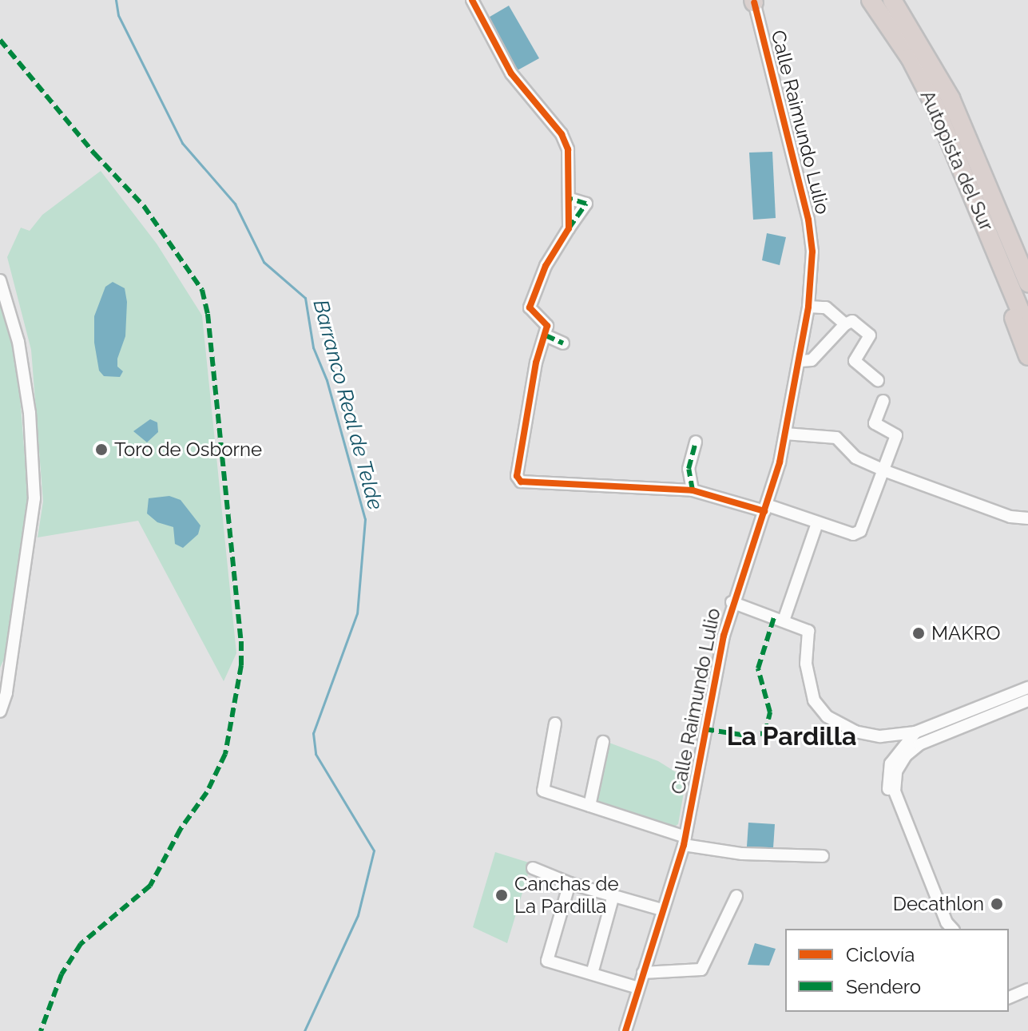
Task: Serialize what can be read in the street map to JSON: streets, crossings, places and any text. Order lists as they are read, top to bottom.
{
  "streets": {
    "highway": ["Autopista del Sur"],
    "street": ["Calle Raimundo Lulio"]
  },
  "districts": ["La Pardilla"],
  "water": ["Barranco Real de Telde"],
  "places": [
    "Toro de Osborne",
    "MAKRO",
    "Canchas de La Pardilla",
    "Decathlon"
  ],
  "legend": ["Ciclovía", "Sendero"]
}
